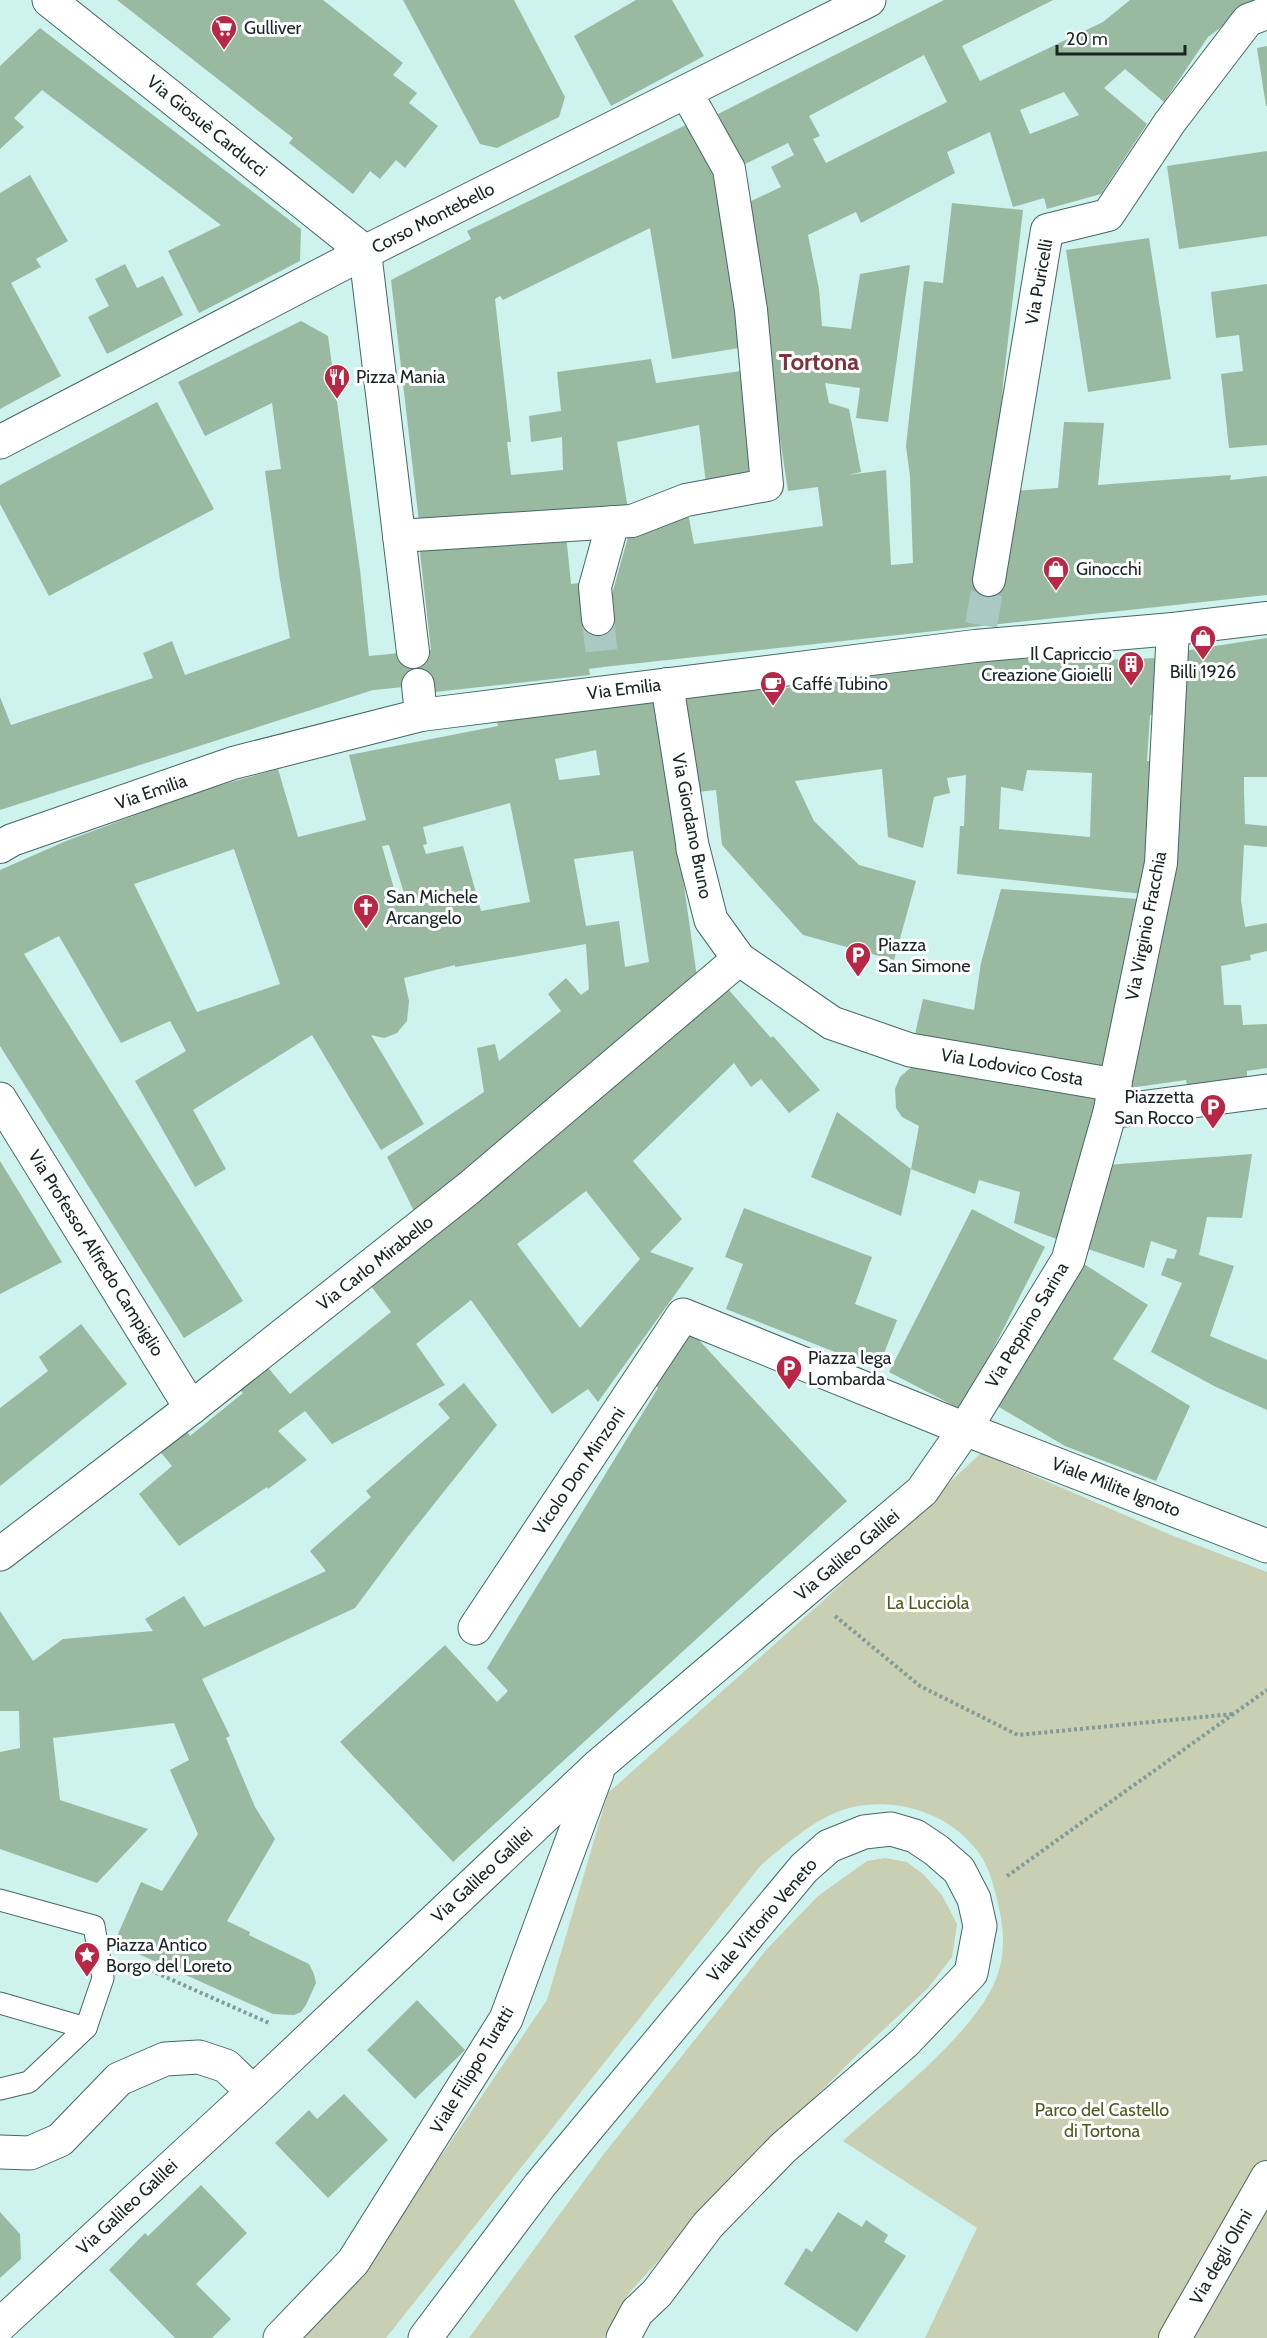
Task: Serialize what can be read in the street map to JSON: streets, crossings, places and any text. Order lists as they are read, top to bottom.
{
  "streets": {
    "street": [
      "Via Giosuè Carducci",
      "Corso Montebello",
      "Via Puricelli",
      "Via Emilia",
      "Via Giordano Bruno",
      "Via Virginio Fracchia",
      "Via Lodovico Costa",
      "Via Professor Alfredo Campiglio",
      "Via Carlo Mirabello",
      "Via Peppino Sarina",
      "Vicolo Don Minzoni",
      "Viale Milite Ignoto",
      "Via Galileo Galilei",
      "Viale Vittorio Veneto",
      "Viale Filippo Turatti",
      "Via degli Olmi"
    ]
  },
  "crossings": [
    ["Via Giosuè Carducci", "Corso Montebello"],
    ["Via Emilia", "Via Giordano Bruno"],
    ["Via Emilia", "Via Virginio Fracchia"],
    ["Via Giordano Bruno", "Via Lodovico Costa"],
    ["Via Giordano Bruno", "Via Carlo Mirabello"],
    ["Via Virginio Fracchia", "Via Lodovico Costa"],
    ["Via Virginio Fracchia", "Via Peppino Sarina"],
    ["Via Lodovico Costa", "Via Carlo Mirabello"],
    ["Via Lodovico Costa", "Via Peppino Sarina"],
    ["Via Professor Alfredo Campiglio", "Via Carlo Mirabello"],
    ["Via Peppino Sarina", "Vicolo Don Minzoni"],
    ["Via Peppino Sarina", "Viale Milite Ignoto"],
    ["Via Peppino Sarina", "Via Galileo Galilei"],
    ["Vicolo Don Minzoni", "Viale Milite Ignoto"],
    ["Vicolo Don Minzoni", "Via Galileo Galilei"],
    ["Viale Milite Ignoto", "Via Galileo Galilei"],
    ["Via Galileo Galilei", "Viale Filippo Turatti"]
  ],
  "districts": ["Tortona"],
  "parks": ["La Lucciola", "Parco del Castello di Tortona"],
  "places": {
    "supermarket": ["Gulliver"],
    "restaurant": ["Pizza Mania"],
    "shop": ["Ginocchi", "Billi 1926"],
    "building": ["Il Capriccio Creazione Gioielli"],
    "cafe": ["Caffé Tubino"],
    "church": ["San Michele Arcangelo"],
    "parking": ["Piazza San Simone", "Piazzetta San Rocco", "Piazza lega Lombarda"],
    "place": ["Piazza Antico Borgo del Loreto"]
  },
  "scale_bar": "20 m"
}
